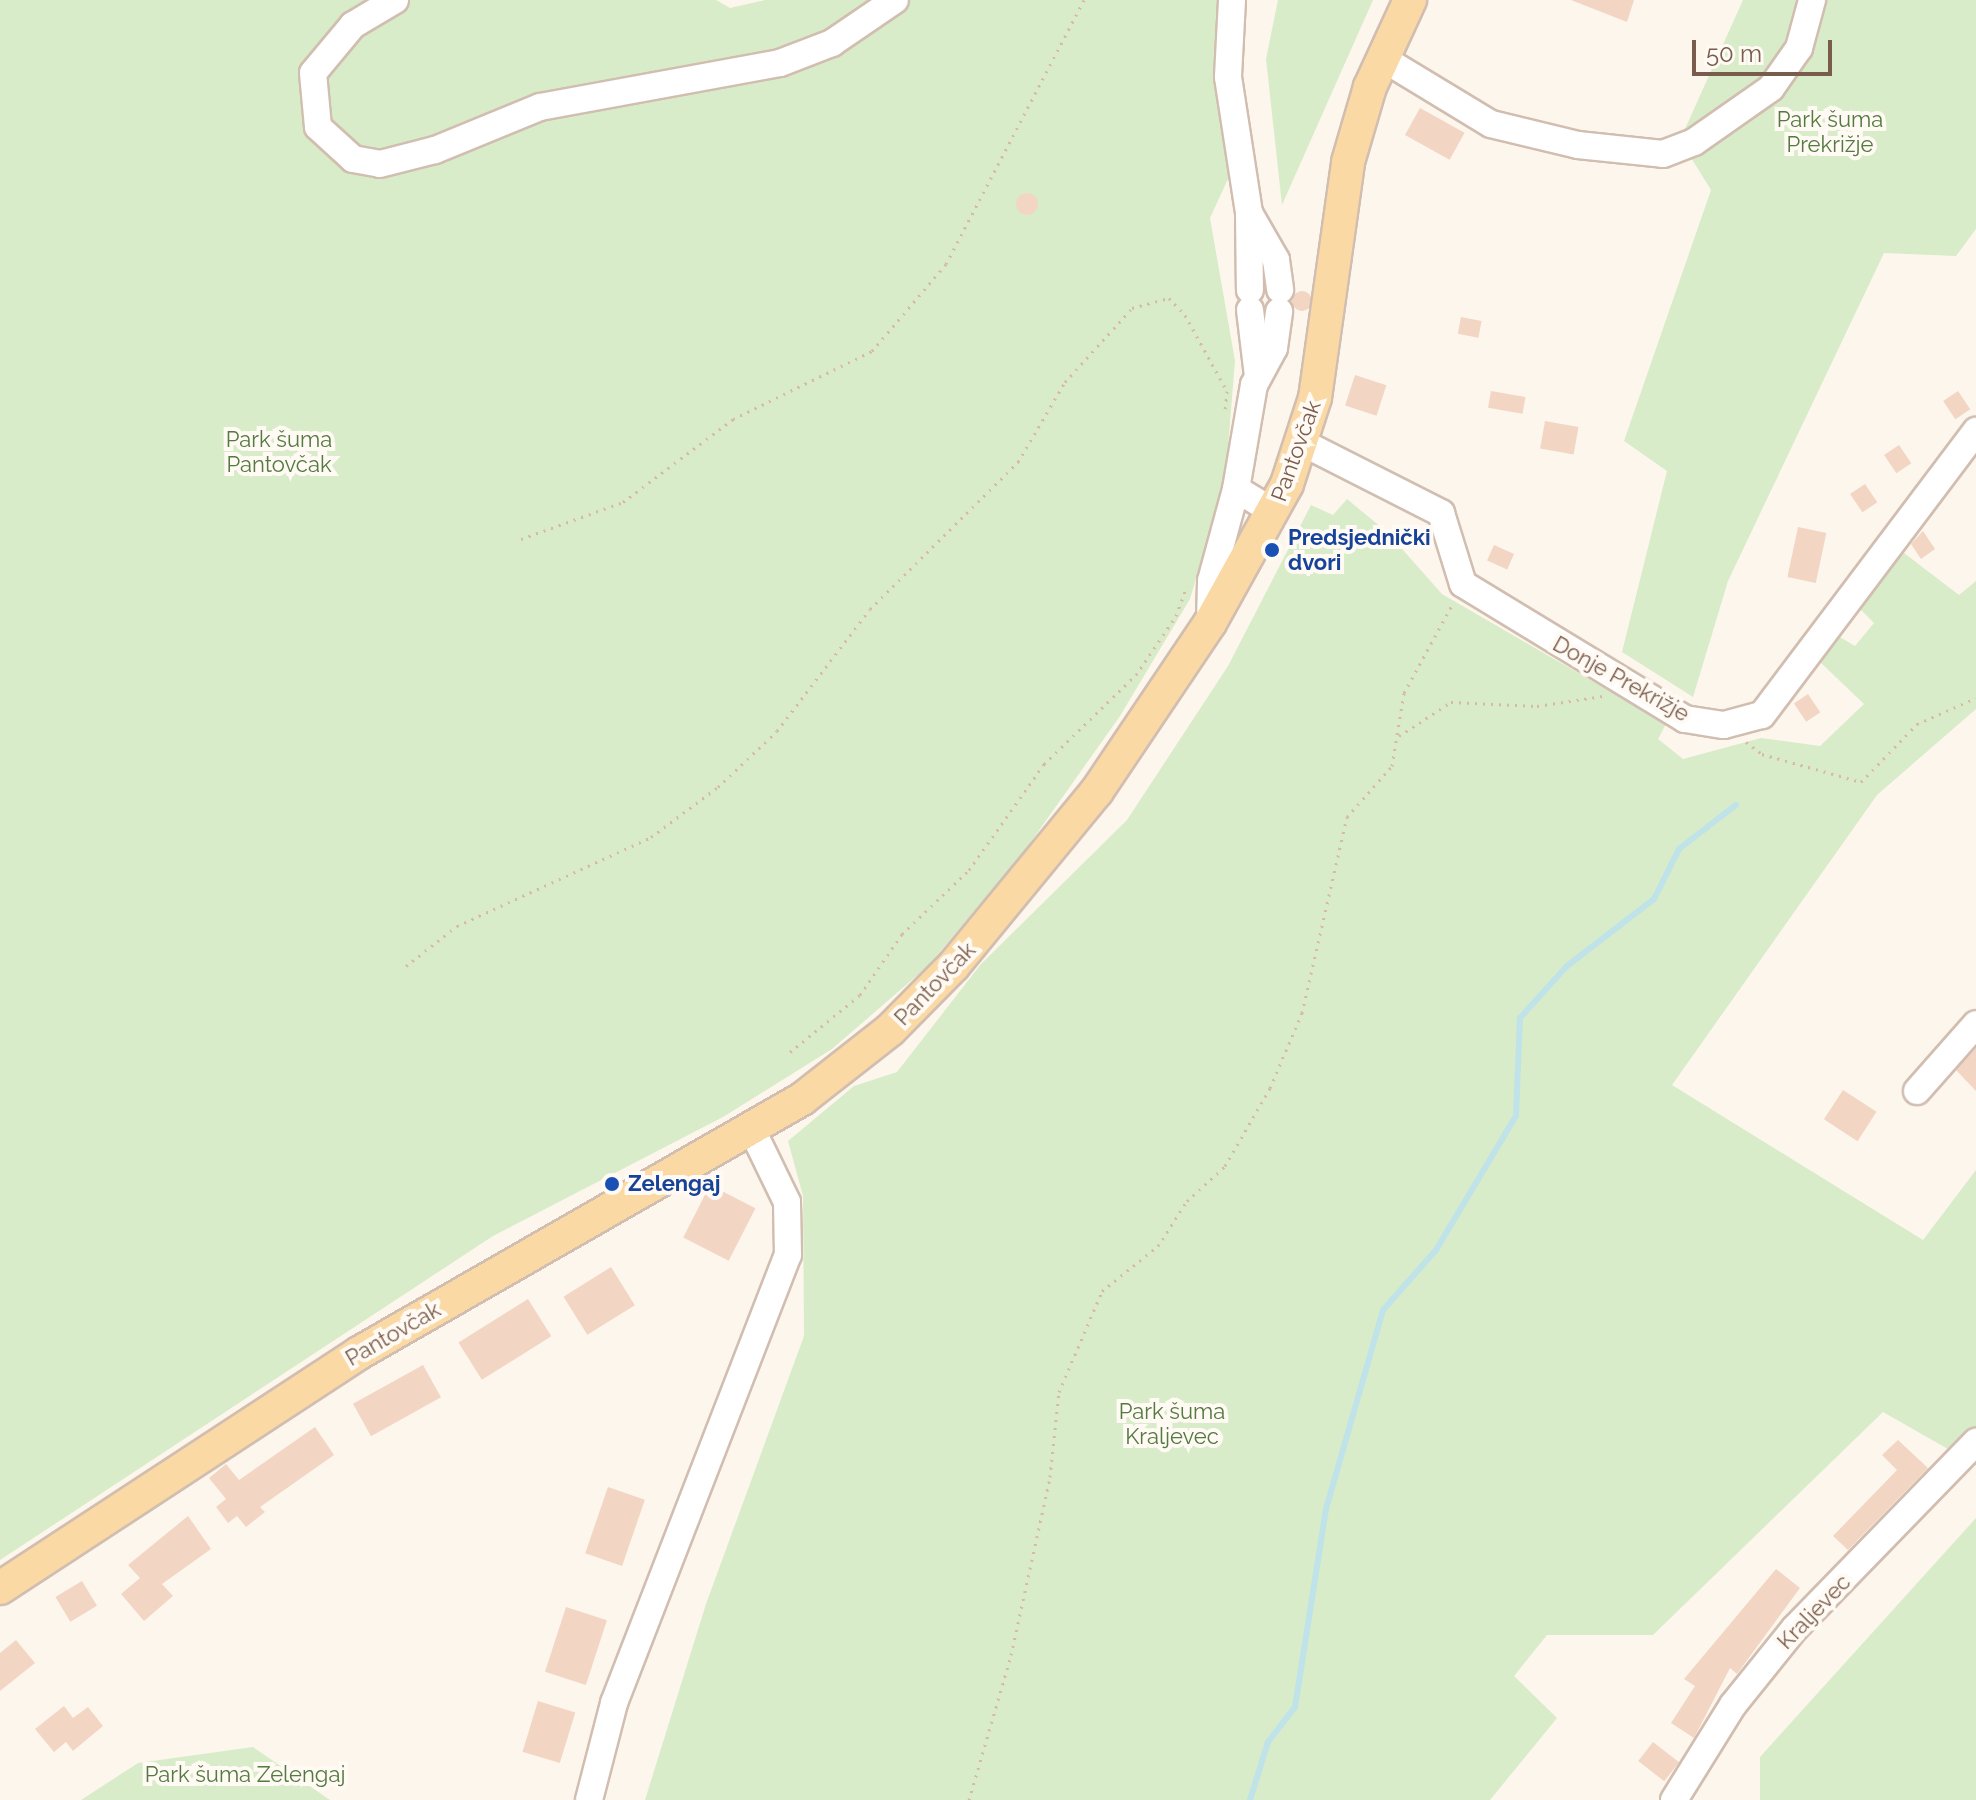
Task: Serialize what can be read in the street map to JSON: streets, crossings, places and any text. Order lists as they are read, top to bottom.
{
  "streets": {
    "main road": ["Pantovčak"],
    "street": ["Donje Prekrižje", "Kraljevec"]
  },
  "parks": [
    "Park šuma Prekrižje",
    "Park šuma Pantovčak",
    "Park šuma Kraljevec",
    "Park šuma Zelengaj"
  ],
  "places": ["Predsjednički dvori", "Zelengaj"],
  "scale_bar": "50 m"
}
